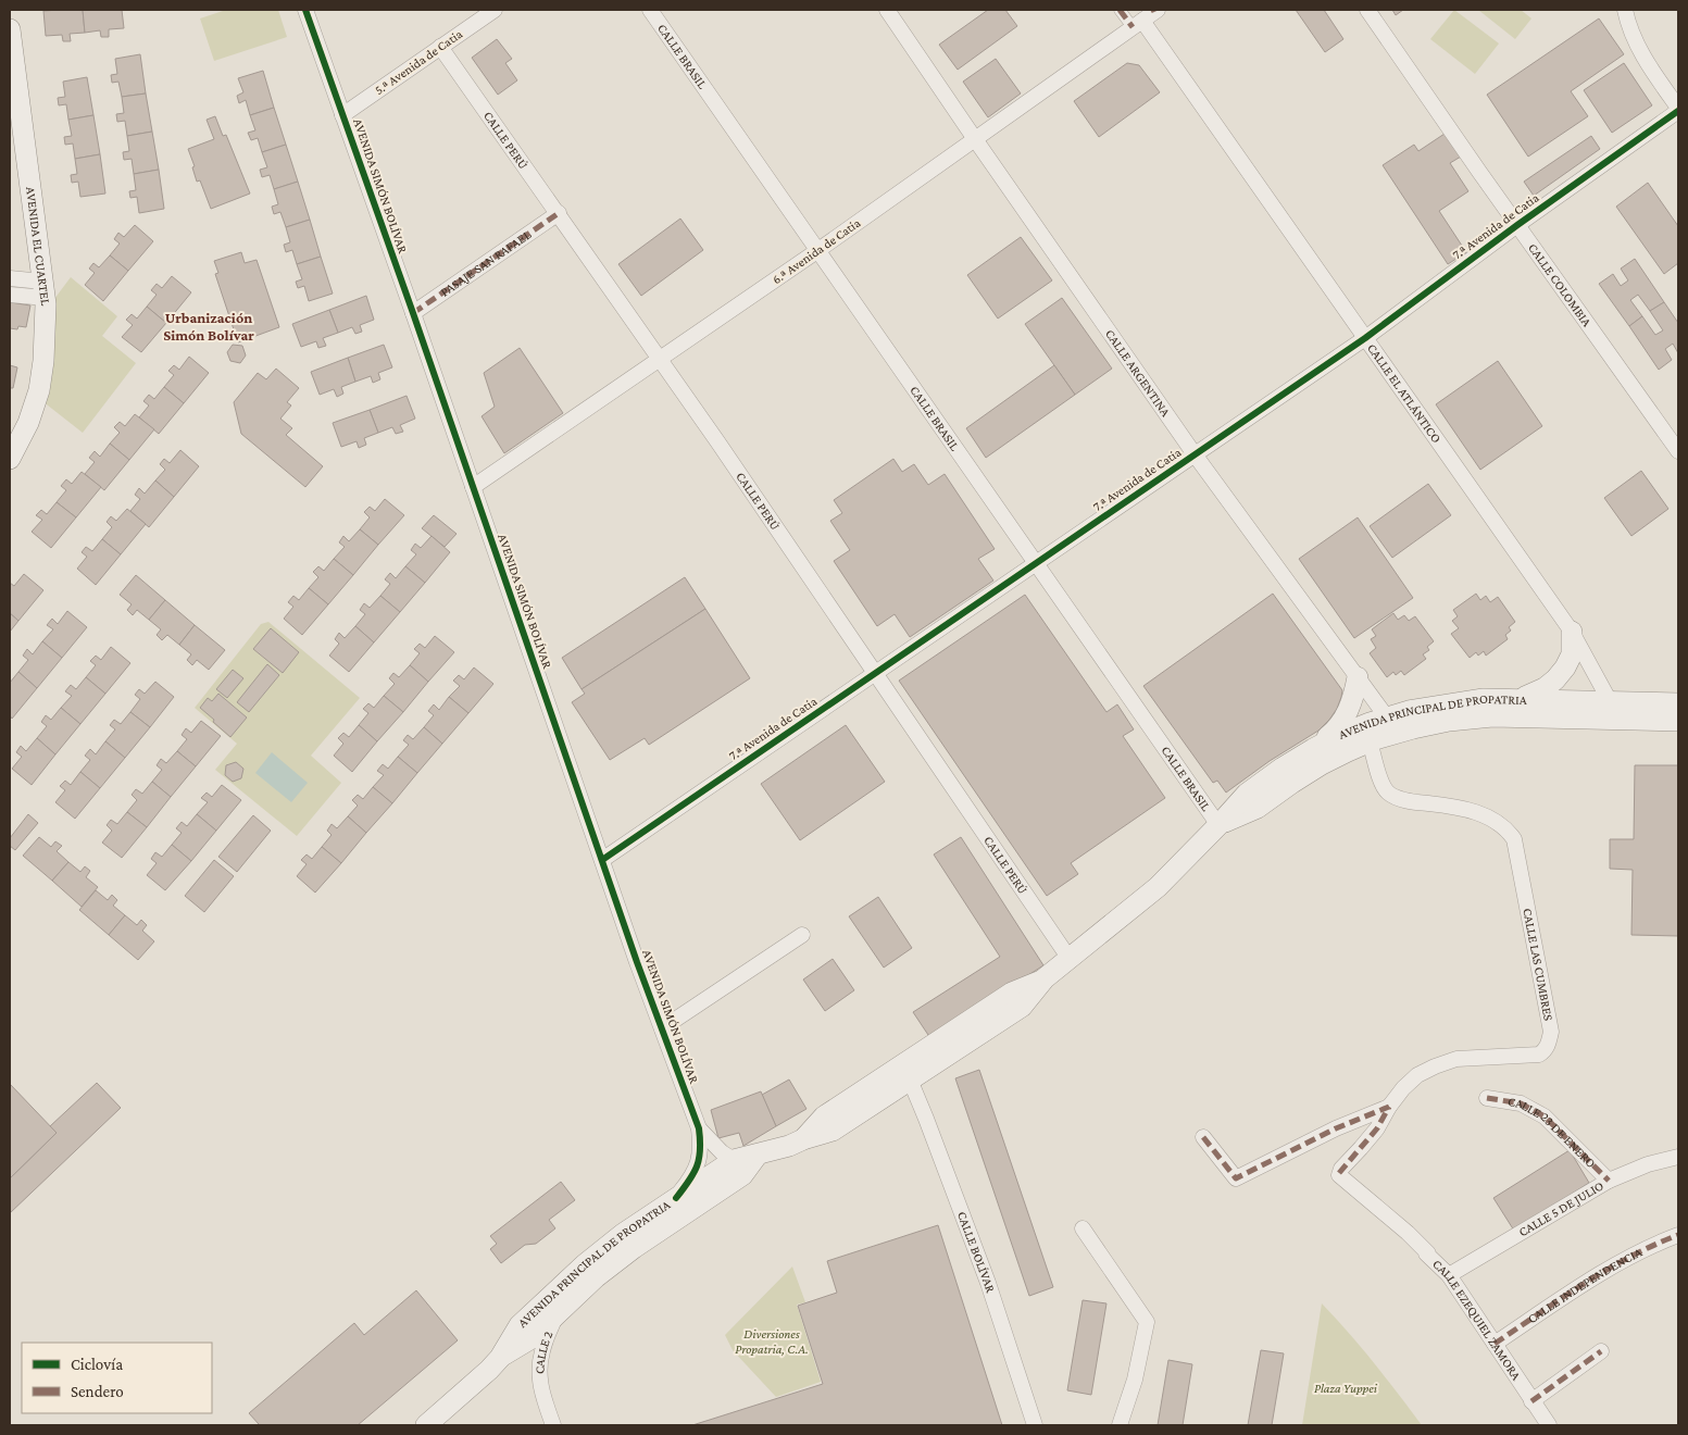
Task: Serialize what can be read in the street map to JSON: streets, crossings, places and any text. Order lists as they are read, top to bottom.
{
  "streets": {
    "main road": ["AVENIDA EL CUARTEL", "AVENIDA PRINCIPAL DE PROPATRIA"],
    "street": [
      "CALLE BRASIL",
      "5.ª Avenida de Catia",
      "CALLE PERÚ",
      "AVENIDA SIMÓN BOLÍVAR",
      "7.ª Avenida de Catia",
      "6.ª Avenida de Catia",
      "PASAJE SAN RAFAEL",
      "CALLE COLOMBIA",
      "CALLE ARGENTINA",
      "CALLE EL ATLÁNTICO",
      "CALLE LAS CUMBRES",
      "CALLE 23 DE ENERO",
      "CALLE 5 DE JULIO",
      "CALLE BOLÍVAR",
      "CALLE INDEPENDENCIA",
      "CALLE EZEQUIEL ZAMORA",
      "CALLE 2"
    ]
  },
  "crossings": [
    ["CALLE BRASIL", "7.ª Avenida de Catia"],
    ["CALLE BRASIL", "6.ª Avenida de Catia"],
    ["CALLE BRASIL", "AVENIDA PRINCIPAL DE PROPATRIA"],
    ["5.ª Avenida de Catia", "CALLE PERÚ"],
    ["5.ª Avenida de Catia", "AVENIDA SIMÓN BOLÍVAR"],
    ["CALLE PERÚ", "7.ª Avenida de Catia"],
    ["CALLE PERÚ", "6.ª Avenida de Catia"],
    ["CALLE PERÚ", "PASAJE SAN RAFAEL"],
    ["CALLE PERÚ", "AVENIDA PRINCIPAL DE PROPATRIA"],
    ["AVENIDA SIMÓN BOLÍVAR", "7.ª Avenida de Catia"],
    ["AVENIDA SIMÓN BOLÍVAR", "6.ª Avenida de Catia"],
    ["AVENIDA SIMÓN BOLÍVAR", "PASAJE SAN RAFAEL"],
    ["AVENIDA SIMÓN BOLÍVAR", "AVENIDA PRINCIPAL DE PROPATRIA"],
    ["7.ª Avenida de Catia", "CALLE COLOMBIA"],
    ["7.ª Avenida de Catia", "CALLE ARGENTINA"],
    ["7.ª Avenida de Catia", "CALLE EL ATLÁNTICO"],
    ["6.ª Avenida de Catia", "CALLE ARGENTINA"],
    ["6.ª Avenida de Catia", "CALLE EL ATLÁNTICO"],
    ["CALLE ARGENTINA", "AVENIDA PRINCIPAL DE PROPATRIA"],
    ["CALLE EL ATLÁNTICO", "AVENIDA PRINCIPAL DE PROPATRIA"],
    ["AVENIDA PRINCIPAL DE PROPATRIA", "CALLE LAS CUMBRES"],
    ["AVENIDA PRINCIPAL DE PROPATRIA", "CALLE BOLÍVAR"],
    ["AVENIDA PRINCIPAL DE PROPATRIA", "CALLE 2"],
    ["CALLE LAS CUMBRES", "CALLE EZEQUIEL ZAMORA"],
    ["CALLE 23 DE ENERO", "CALLE 5 DE JULIO"],
    ["CALLE 5 DE JULIO", "CALLE EZEQUIEL ZAMORA"],
    ["CALLE INDEPENDENCIA", "CALLE EZEQUIEL ZAMORA"]
  ],
  "districts": ["Urbanización Simón Bolívar"],
  "parks": ["Diversiones Propatria, C.A.", "Plaza Yuppei"],
  "legend": ["Ciclovía", "Sendero"]
}
